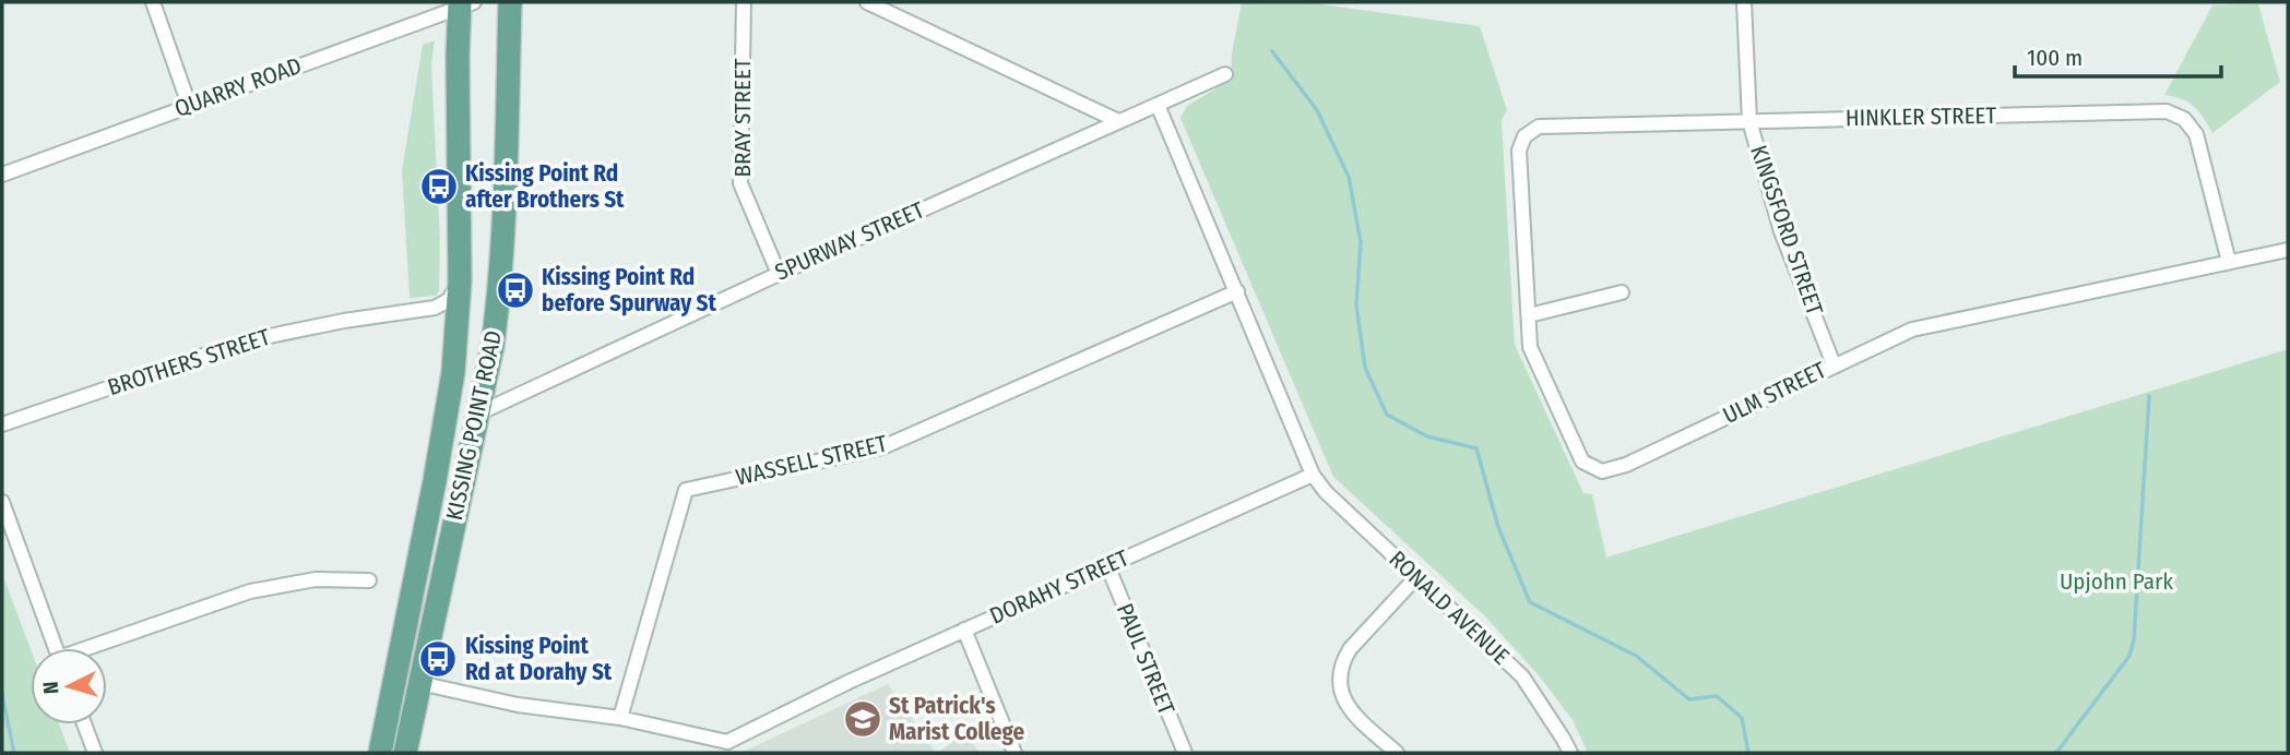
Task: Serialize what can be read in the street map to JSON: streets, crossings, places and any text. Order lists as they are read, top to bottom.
{
  "streets": {
    "main road": ["KISSING POINT ROAD"],
    "street": [
      "QUARRY ROAD",
      "HINKLER STREET",
      "BRAY STREET",
      "KINGSFORD STREET",
      "SPURWAY STREET",
      "BROTHERS STREET",
      "ULM STREET",
      "WASSELL STREET",
      "DORAHY STREET",
      "RONALD AVENUE",
      "PAUL STREET"
    ]
  },
  "crossings": [
    ["QUARRY ROAD", "KISSING POINT ROAD"],
    ["HINKLER STREET", "KINGSFORD STREET"],
    ["HINKLER STREET", "ULM STREET"],
    ["BRAY STREET", "SPURWAY STREET"],
    ["KINGSFORD STREET", "ULM STREET"],
    ["SPURWAY STREET", "KISSING POINT ROAD"],
    ["BROTHERS STREET", "KISSING POINT ROAD"],
    ["KISSING POINT ROAD", "DORAHY STREET"],
    ["WASSELL STREET", "DORAHY STREET"],
    ["DORAHY STREET", "RONALD AVENUE"],
    ["DORAHY STREET", "PAUL STREET"]
  ],
  "parks": ["Upjohn Park"],
  "places": {
    "bus stop": ["Kissing Point Rd after Brothers St", "Kissing Point Rd before Spurway St", "Kissing Point Rd at Dorahy St"],
    "school or university": ["St Patrick's Marist College"]
  },
  "scale_bar": "100 m",
  "north": "left"
}
